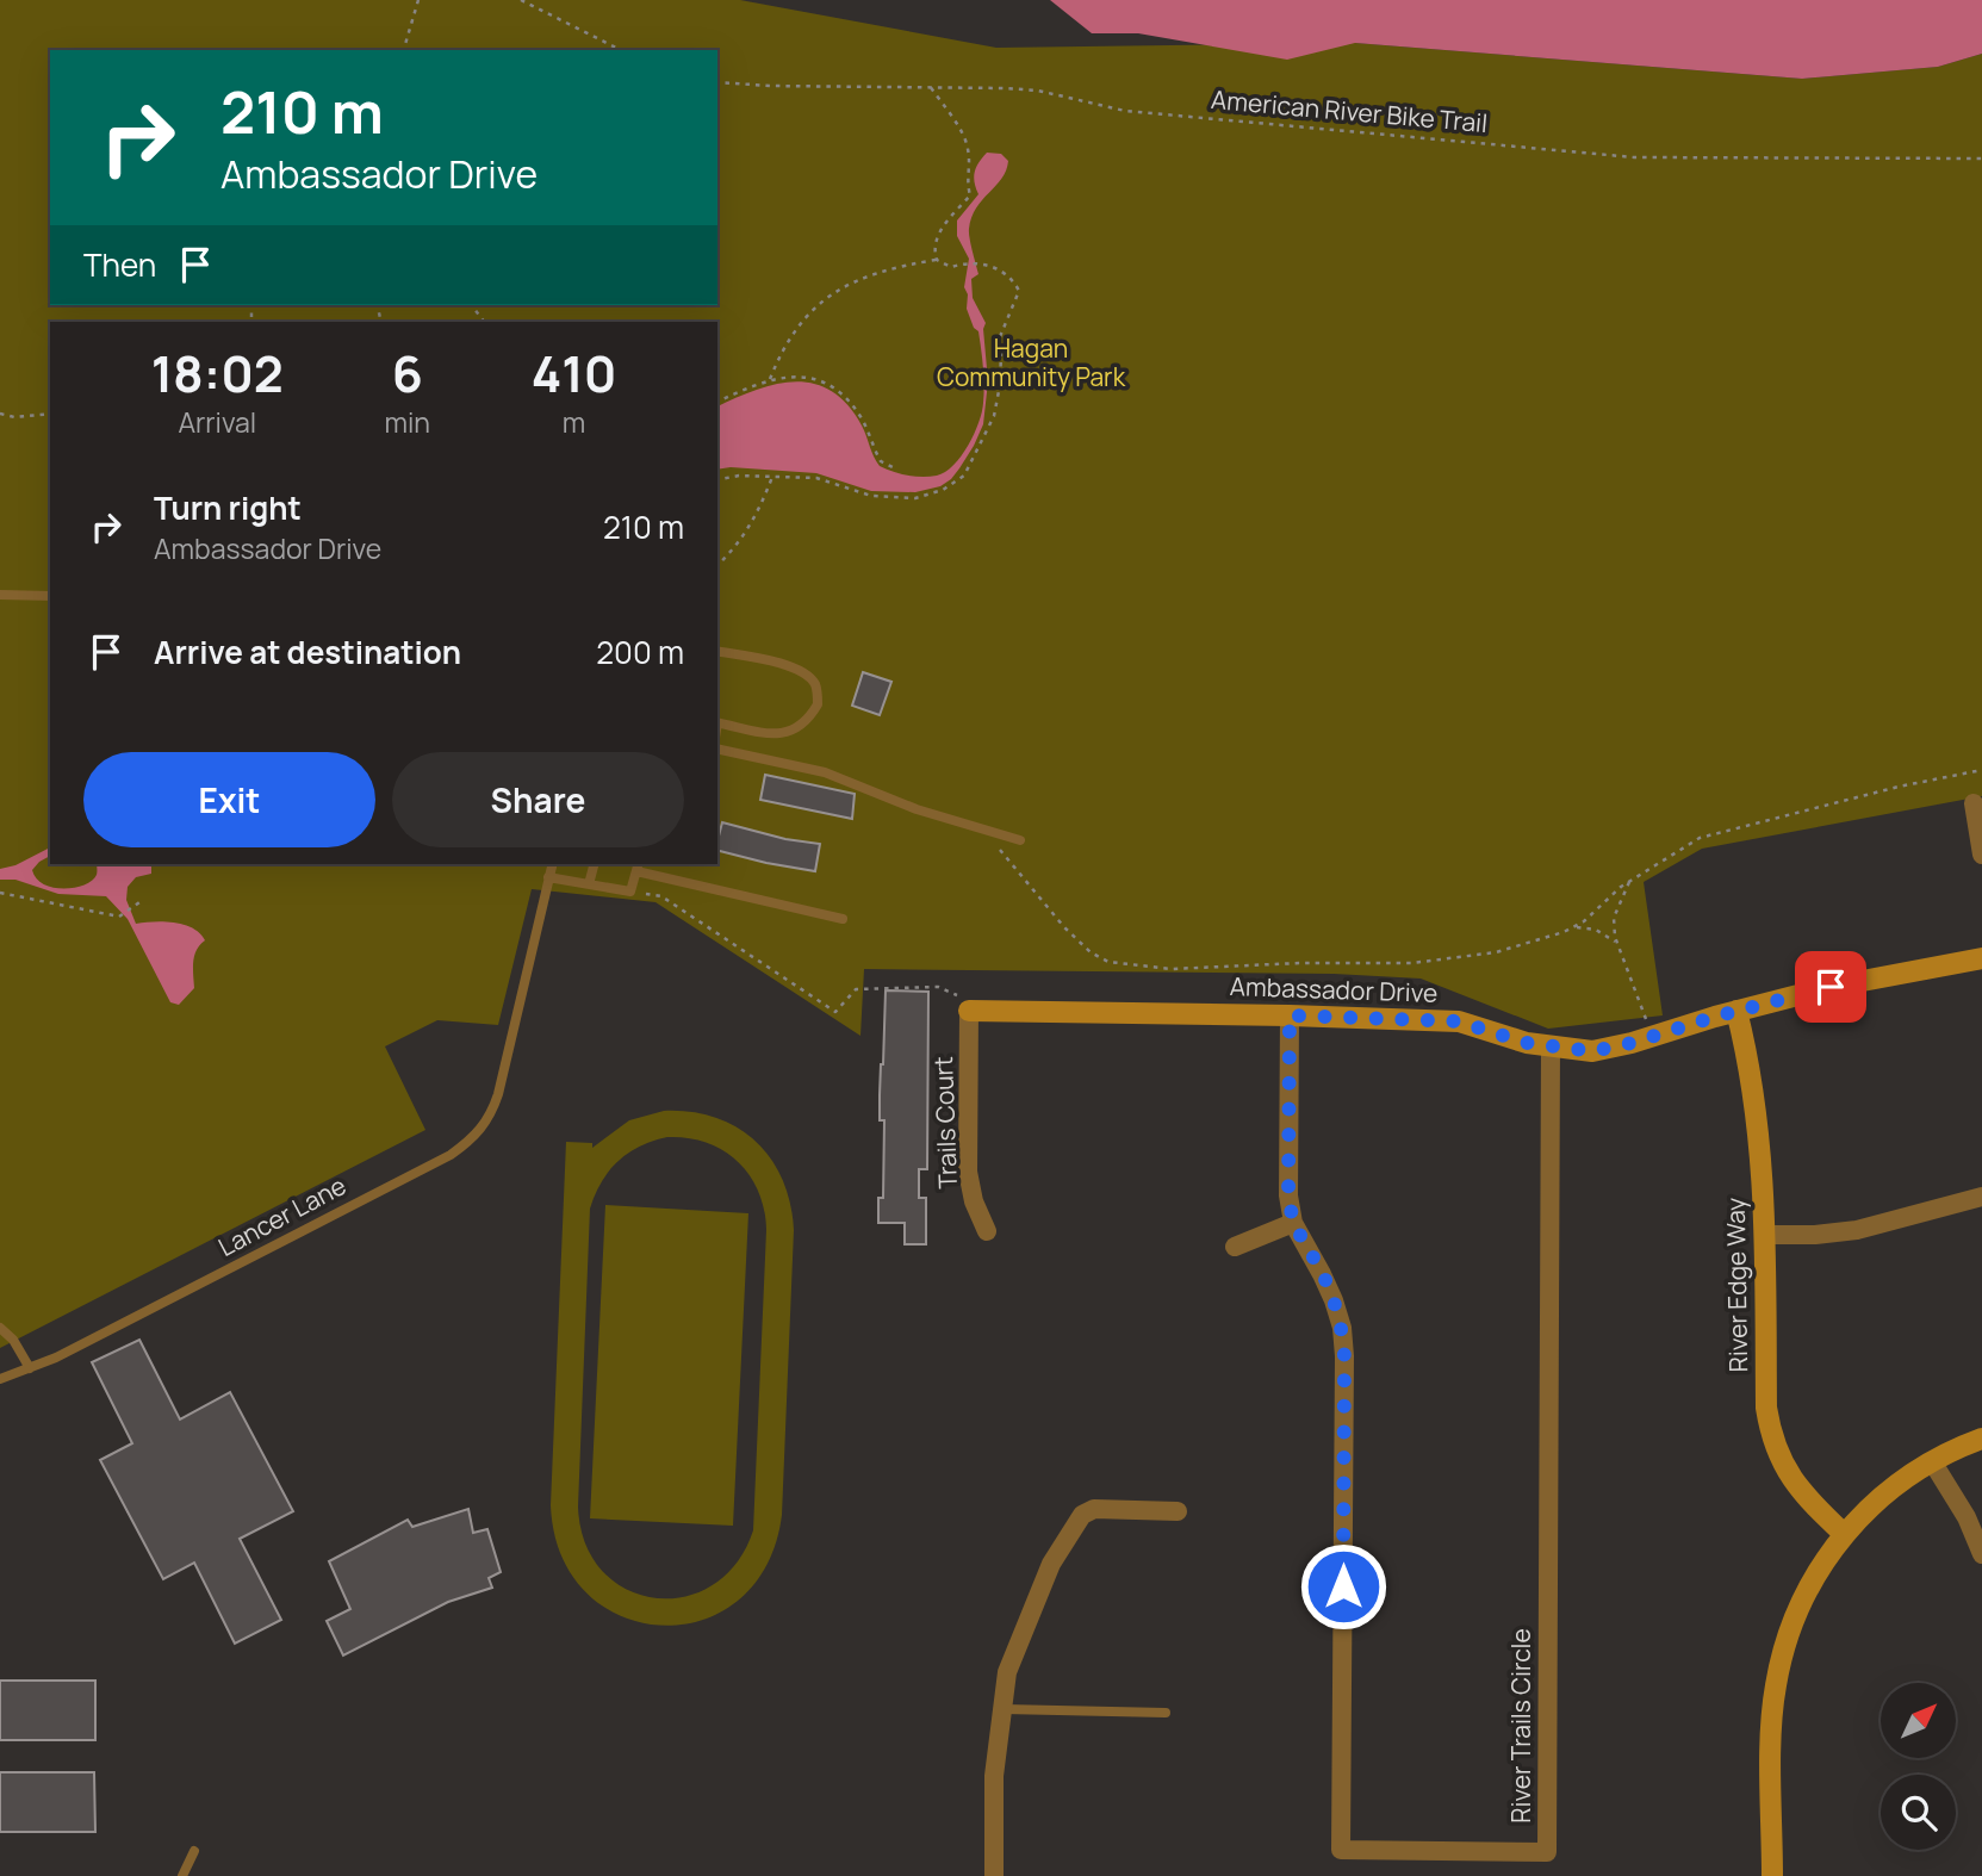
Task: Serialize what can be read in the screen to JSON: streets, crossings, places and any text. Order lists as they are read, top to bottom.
{
  "streets": {
    "street": [
      "Ambassador Drive",
      "Trails Court",
      "River Edge Way",
      "River Trails Circle"
    ],
    "lane": ["Lancer Lane"],
    "path": ["American River Bike Trail"]
  },
  "crossings": [
    ["Ambassador Drive", "Trails Court"],
    ["Ambassador Drive", "River Edge Way"],
    ["Ambassador Drive", "River Trails Circle"]
  ],
  "parks": ["Hagan Community Park"],
  "north": "top right",
  "page": {
    "turn": ["210 m", "Ambassador Drive"],
    "then": "Then",
    "eta": [
      "18:02",
      "Arrival",
      "6",
      "min",
      "410",
      "m"
    ],
    "list": [
      {
        "name": "Turn right",
        "note": "Ambassador Drive",
        "value": "210 m"
      },
      {
        "name": "Arrive at destination",
        "value": "200 m"
      }
    ],
    "buttons": ["Exit", "Share"]
  }
}
